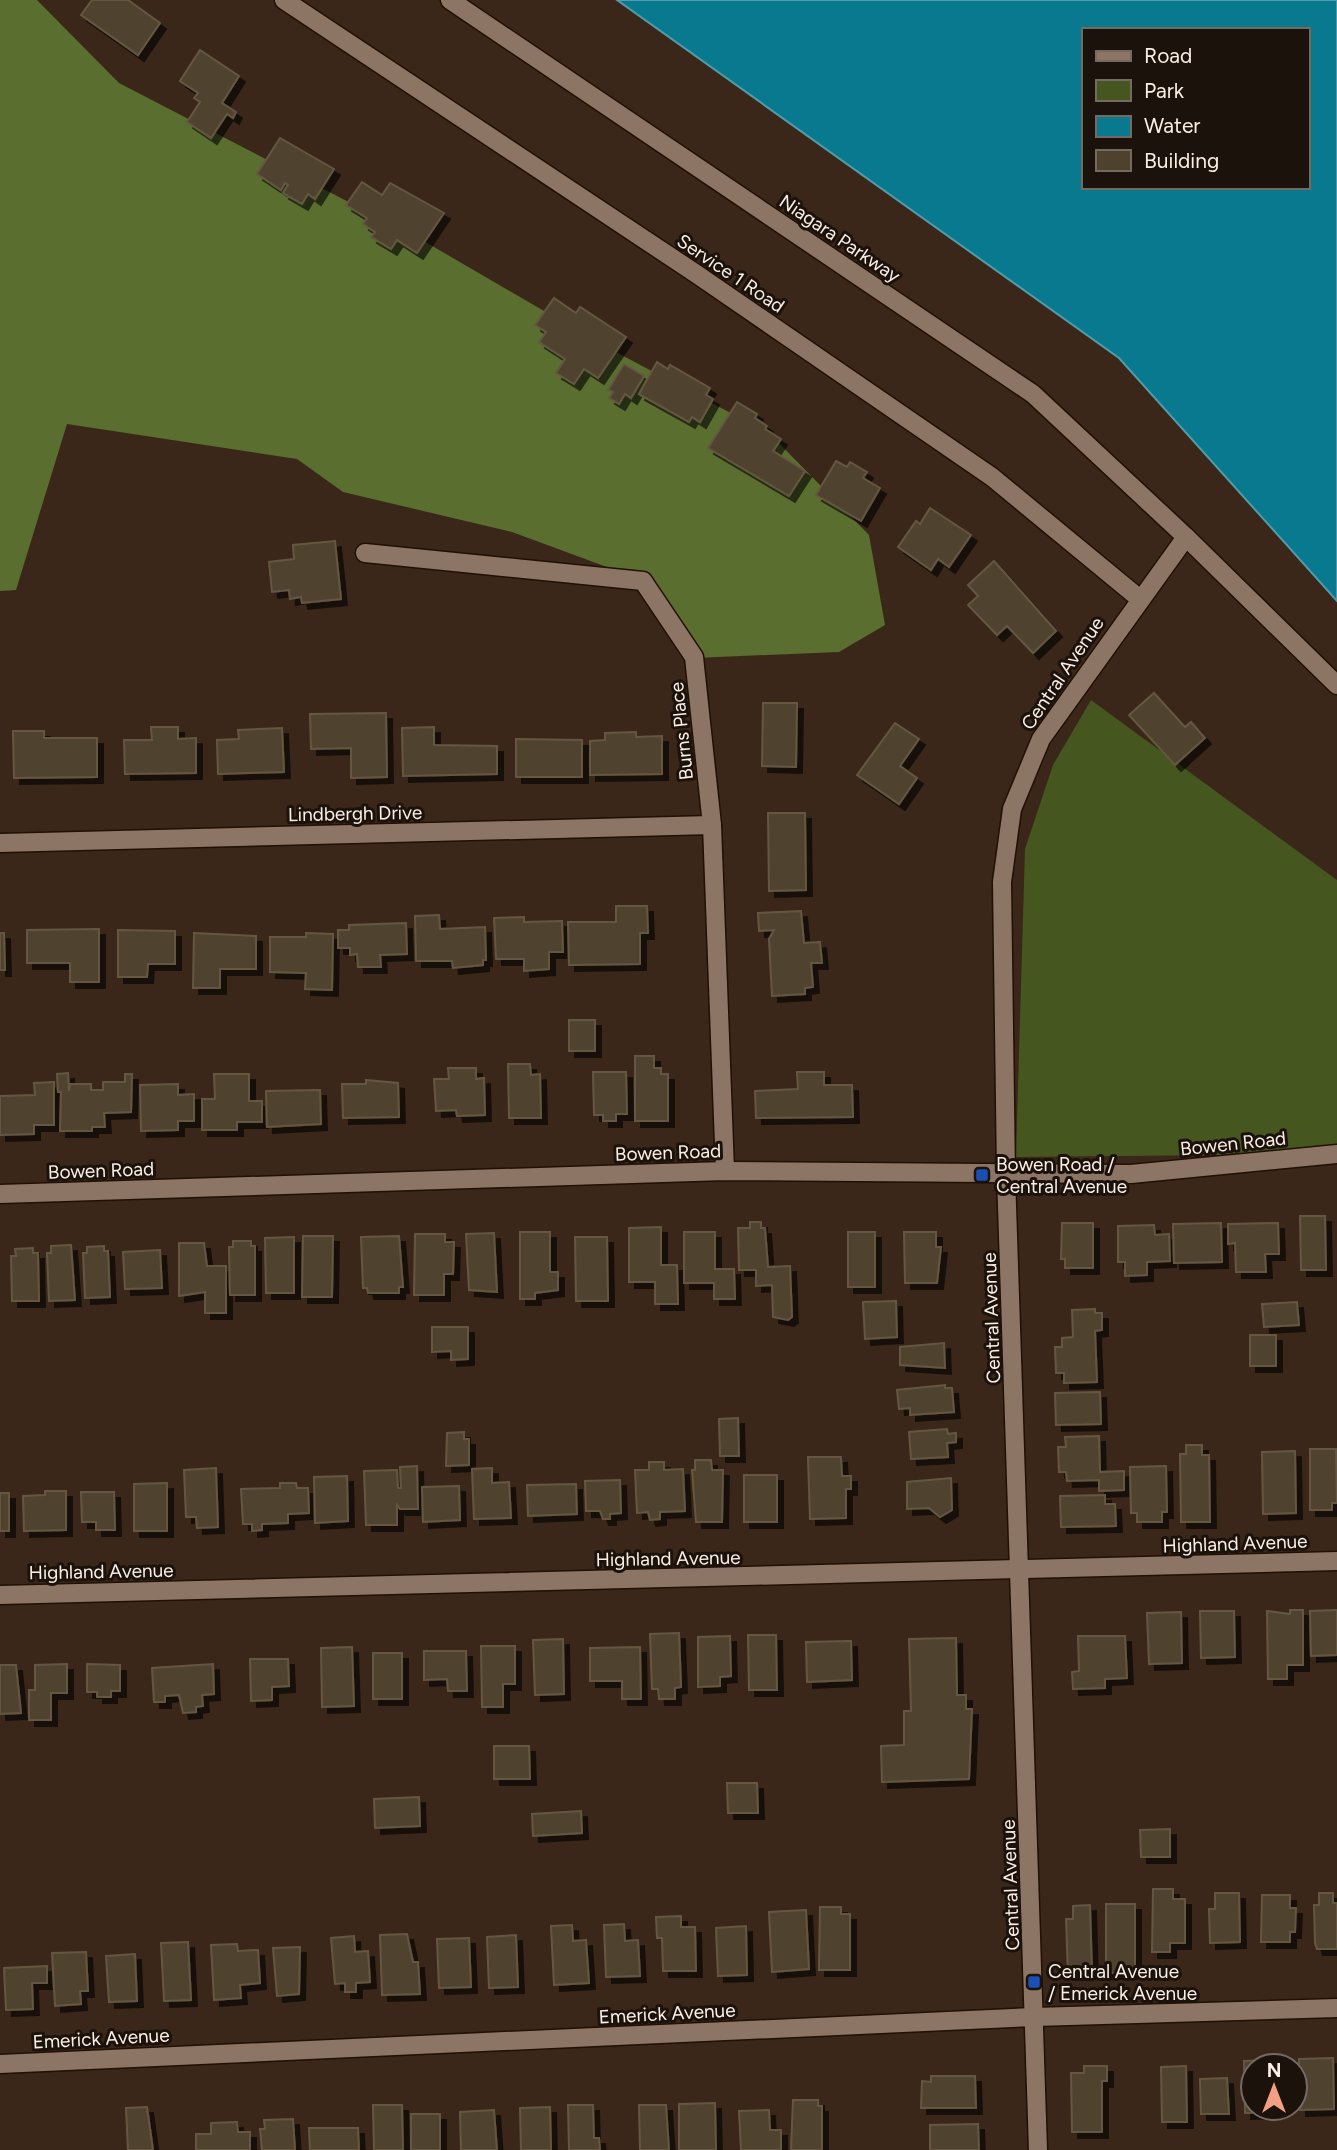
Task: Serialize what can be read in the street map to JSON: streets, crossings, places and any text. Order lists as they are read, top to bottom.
{
  "streets": {
    "street": [
      "Niagara Parkway",
      "Service 1 Road",
      "Central Avenue",
      "Burns Place",
      "Lindbergh Drive",
      "Bowen Road",
      "Highland Avenue",
      "Emerick Avenue"
    ]
  },
  "crossings": [
    ["Niagara Parkway", "Central Avenue"],
    ["Service 1 Road", "Central Avenue"],
    ["Central Avenue", "Bowen Road"],
    ["Central Avenue", "Highland Avenue"],
    ["Central Avenue", "Emerick Avenue"],
    ["Burns Place", "Lindbergh Drive"],
    ["Burns Place", "Bowen Road"]
  ],
  "places": {
    "transit": ["Bowen Road / Central Avenue", "Central Avenue / Emerick Avenue"]
  },
  "legend": [
    "Road",
    "Park",
    "Water",
    "Building"
  ],
  "north": "top"
}
